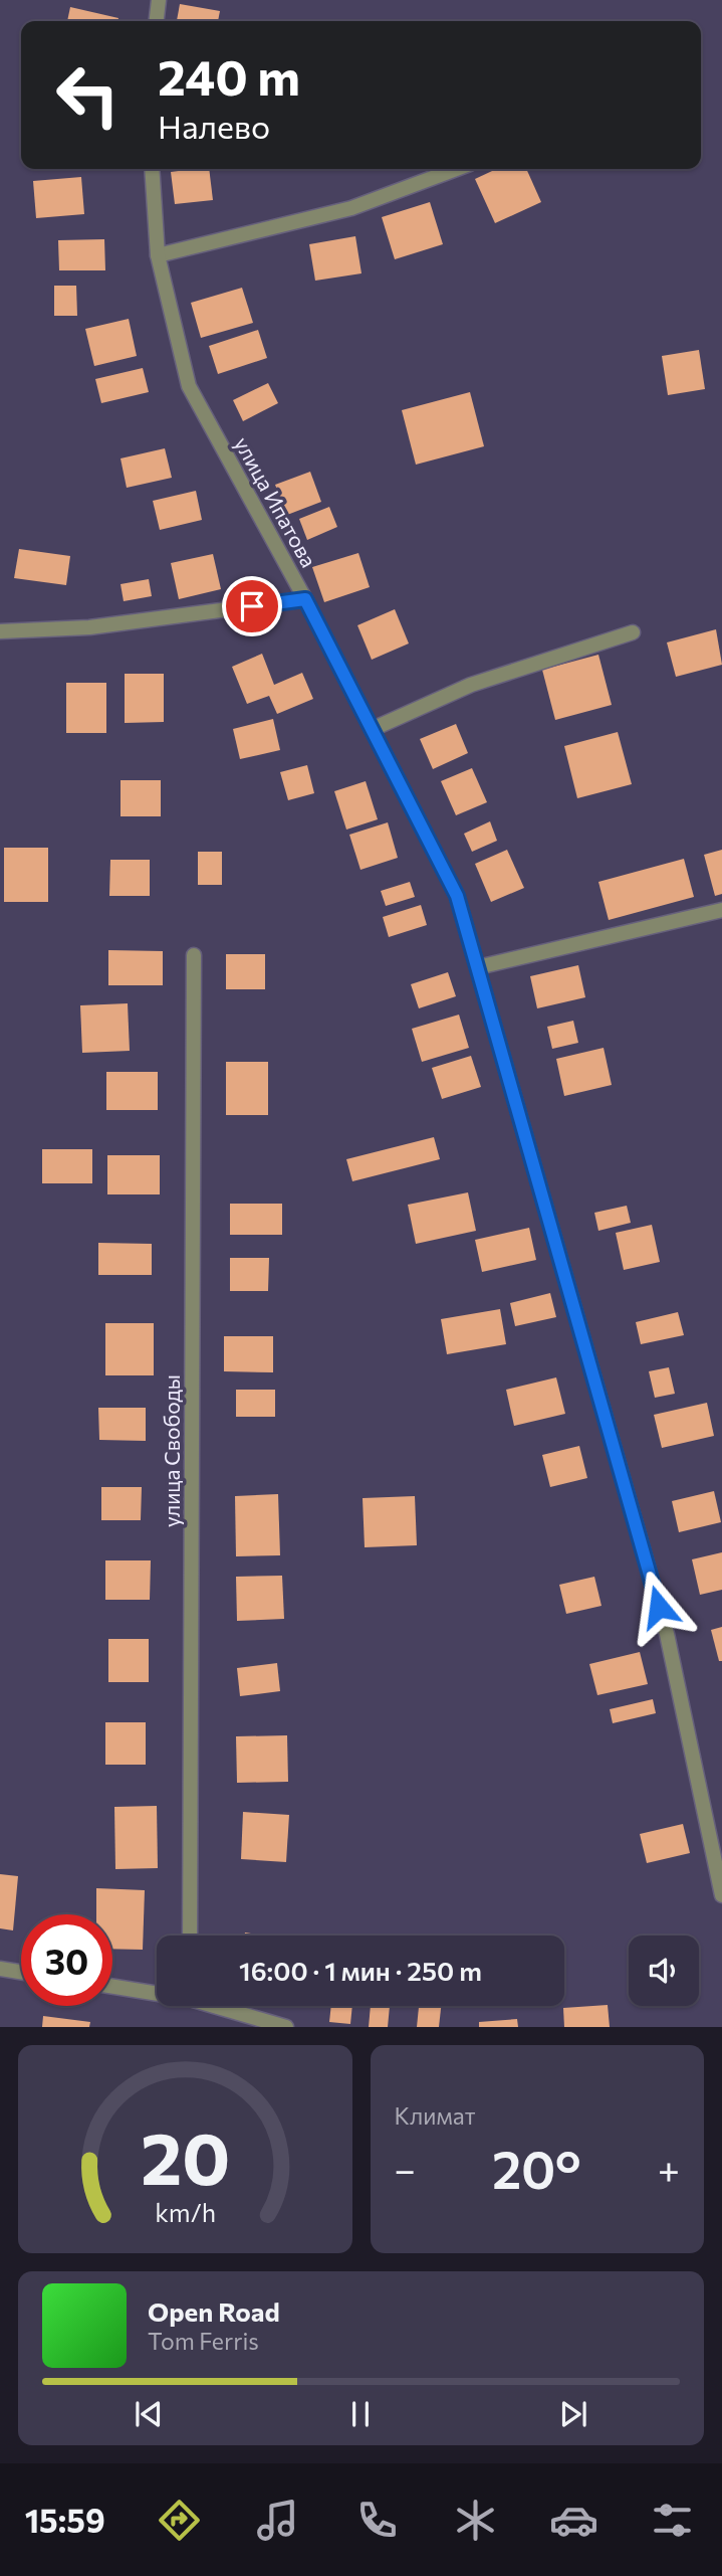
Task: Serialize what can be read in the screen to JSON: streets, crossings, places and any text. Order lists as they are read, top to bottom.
{
  "streets": {
    "street": ["улица Ипатова", "улица Свободы"]
  },
  "page": {
    "turn": ["240 m", "Налево"],
    "limit": "30",
    "trip": "16:00 · 1 мин · 250 m",
    "tile": "Климат",
    "heat": ["−", "20°", "+"],
    "song": ["Open Road", "Tom Ferris"],
    "tabs": "15:59",
    "gauge": ["20", "km/h"]
  }
}
